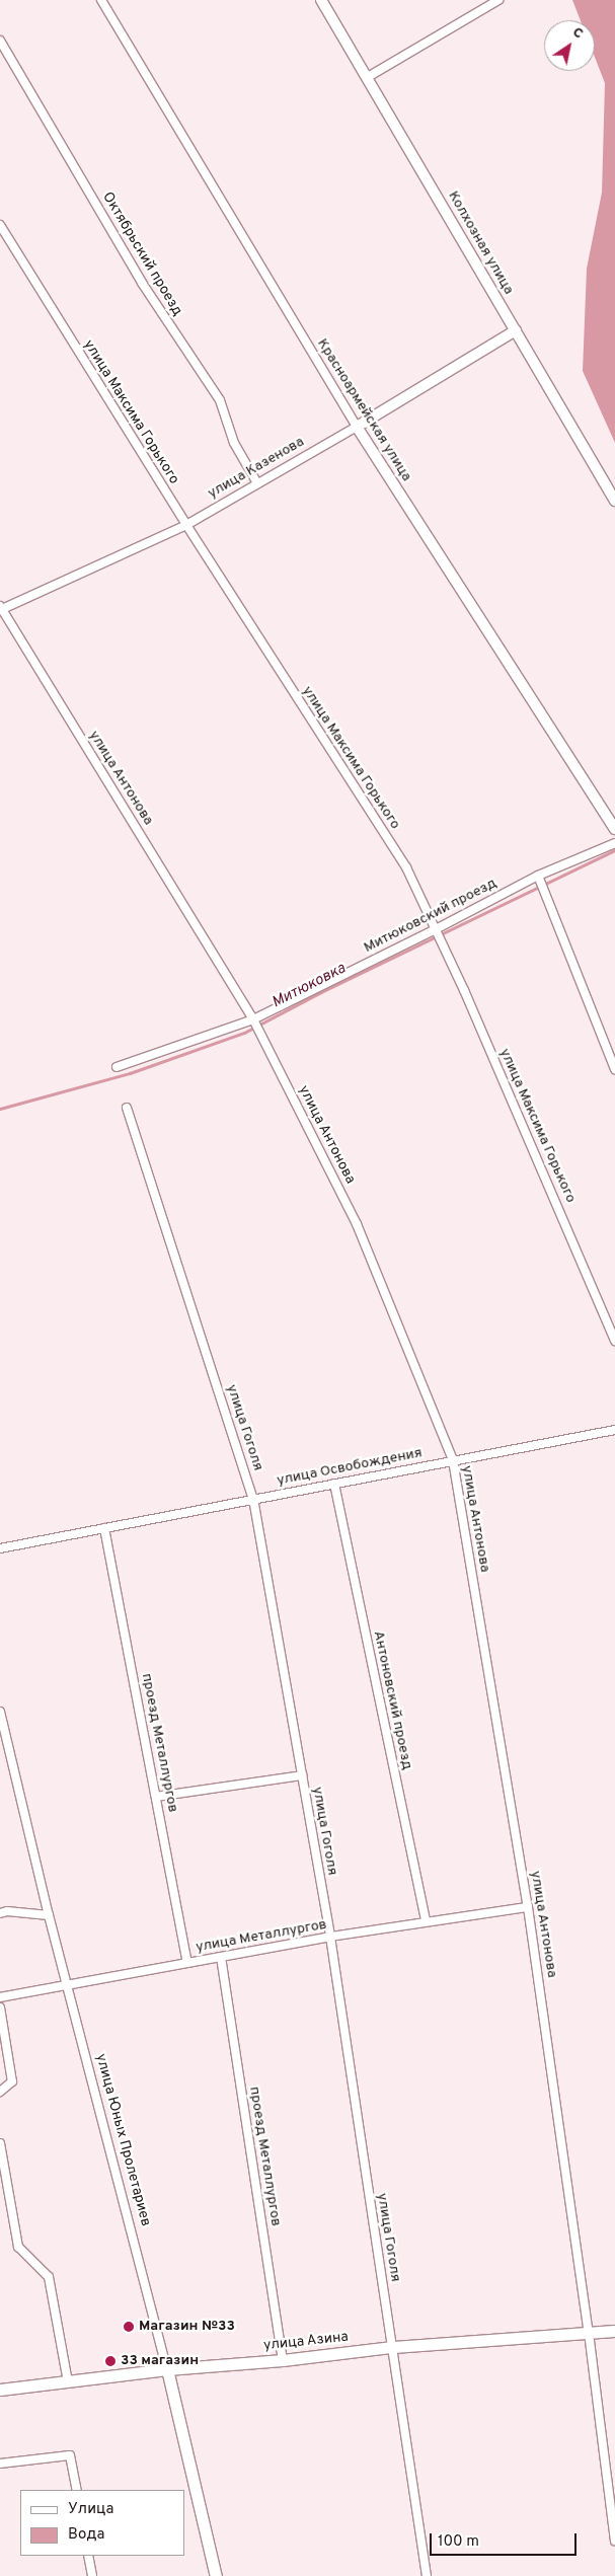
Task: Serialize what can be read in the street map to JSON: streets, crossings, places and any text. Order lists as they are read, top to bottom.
{
  "streets": {
    "main road": ["улица Юных Пролетариев", "улица Азина"],
    "street": [
      "Колхозная улица",
      "Октябрьский проезд",
      "Красноармейская улица",
      "улица Максима Горького",
      "улица Казенова",
      "улица Антонова",
      "Митюковский проезд",
      "улица Гоголя",
      "улица Освобождения",
      "Антоновский проезд",
      "проезд Металлургов",
      "улица Металлургов"
    ]
  },
  "crossings": [
    ["Колхозная улица", "улица Казенова"],
    ["Октябрьский проезд", "улица Казенова"],
    ["Красноармейская улица", "улица Казенова"],
    ["улица Максима Горького", "улица Казенова"],
    ["улица Максима Горького", "Митюковский проезд"],
    ["улица Казенова", "улица Антонова"],
    ["улица Антонова", "Митюковский проезд"],
    ["улица Антонова", "улица Освобождения"],
    ["улица Антонова", "улица Металлургов"],
    ["улица Антонова", "улица Азина"],
    ["улица Гоголя", "улица Освобождения"],
    ["улица Гоголя", "улица Металлургов"],
    ["улица Гоголя", "улица Азина"],
    ["улица Освобождения", "Антоновский проезд"],
    ["улица Освобождения", "проезд Металлургов"],
    ["Антоновский проезд", "улица Металлургов"],
    ["проезд Металлургов", "улица Металлургов"],
    ["проезд Металлургов", "улица Азина"],
    ["улица Металлургов", "улица Юных Пролетариев"],
    ["улица Юных Пролетариев", "улица Азина"]
  ],
  "water": ["Митюковка"],
  "places": ["Магазин №33", "33 магазин"],
  "legend": ["Улица", "Вода"],
  "scale_bar": "100 m",
  "north": "top right"
}
